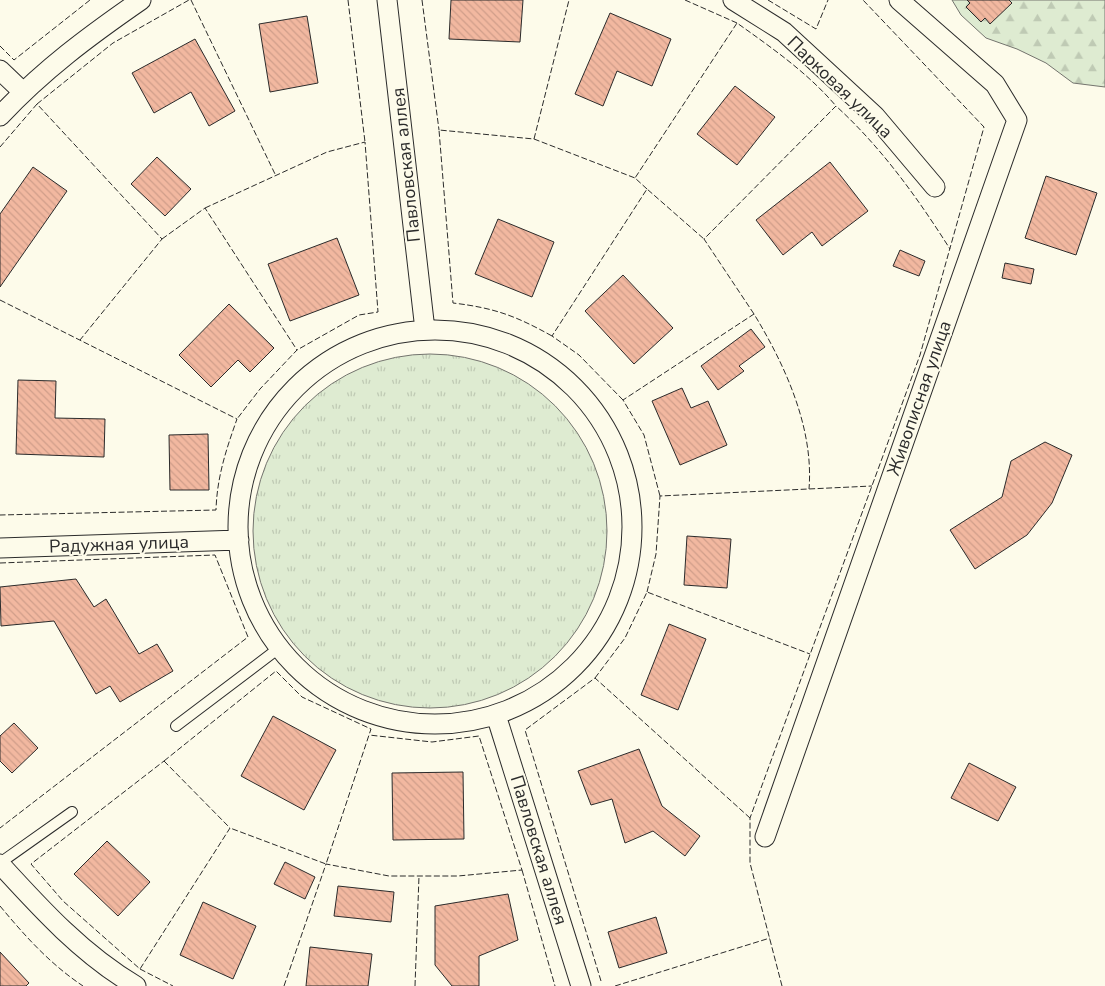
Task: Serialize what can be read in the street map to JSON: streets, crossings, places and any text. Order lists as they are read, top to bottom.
{
  "streets": {
    "street": [
      "Парковая улица",
      "Павловская аллея",
      "Живописная улица",
      "Радужная улица"
    ]
  }
}
